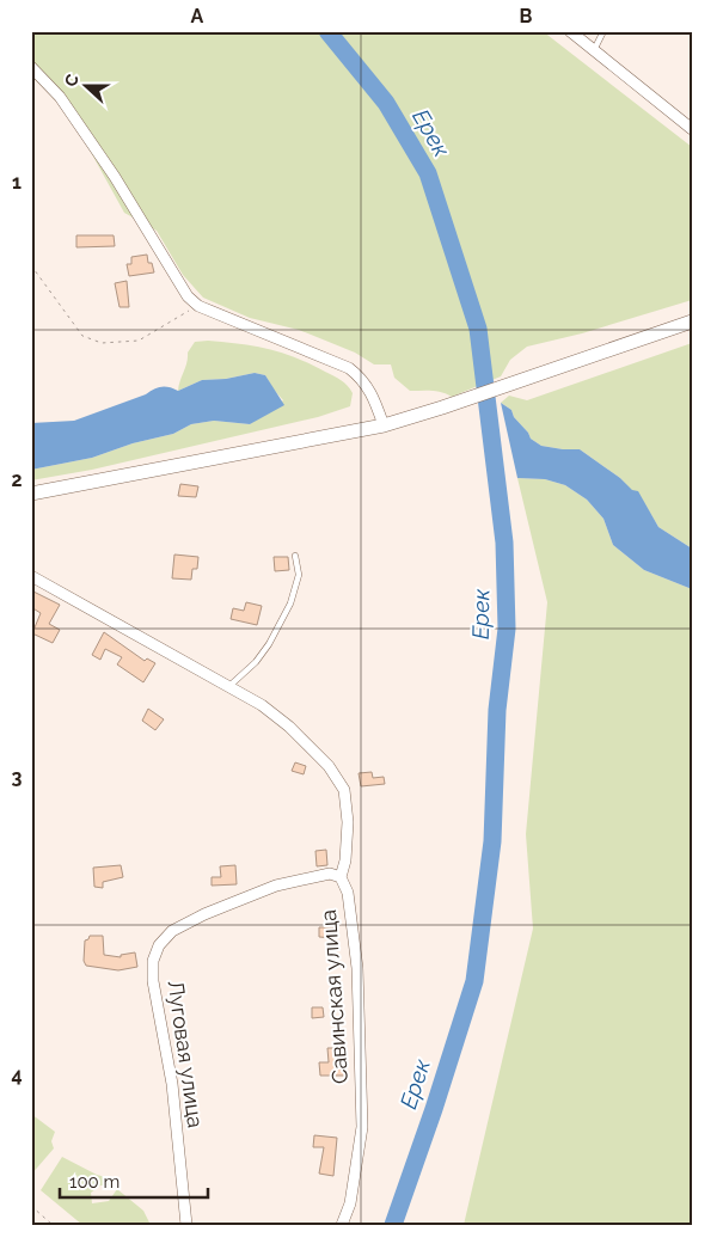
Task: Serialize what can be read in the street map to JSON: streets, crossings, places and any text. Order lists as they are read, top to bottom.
{
  "streets": {
    "street": ["Савинская улица", "Луговая улица"]
  },
  "crossings": [
    ["Савинская улица", "Луговая улица"]
  ],
  "water": ["Ерек"],
  "scale_bar": "100 m",
  "north": "left",
  "grid": {
    "columns": ["A", "B"],
    "rows": [
      "1",
      "2",
      "3",
      "4"
    ]
  }
}
